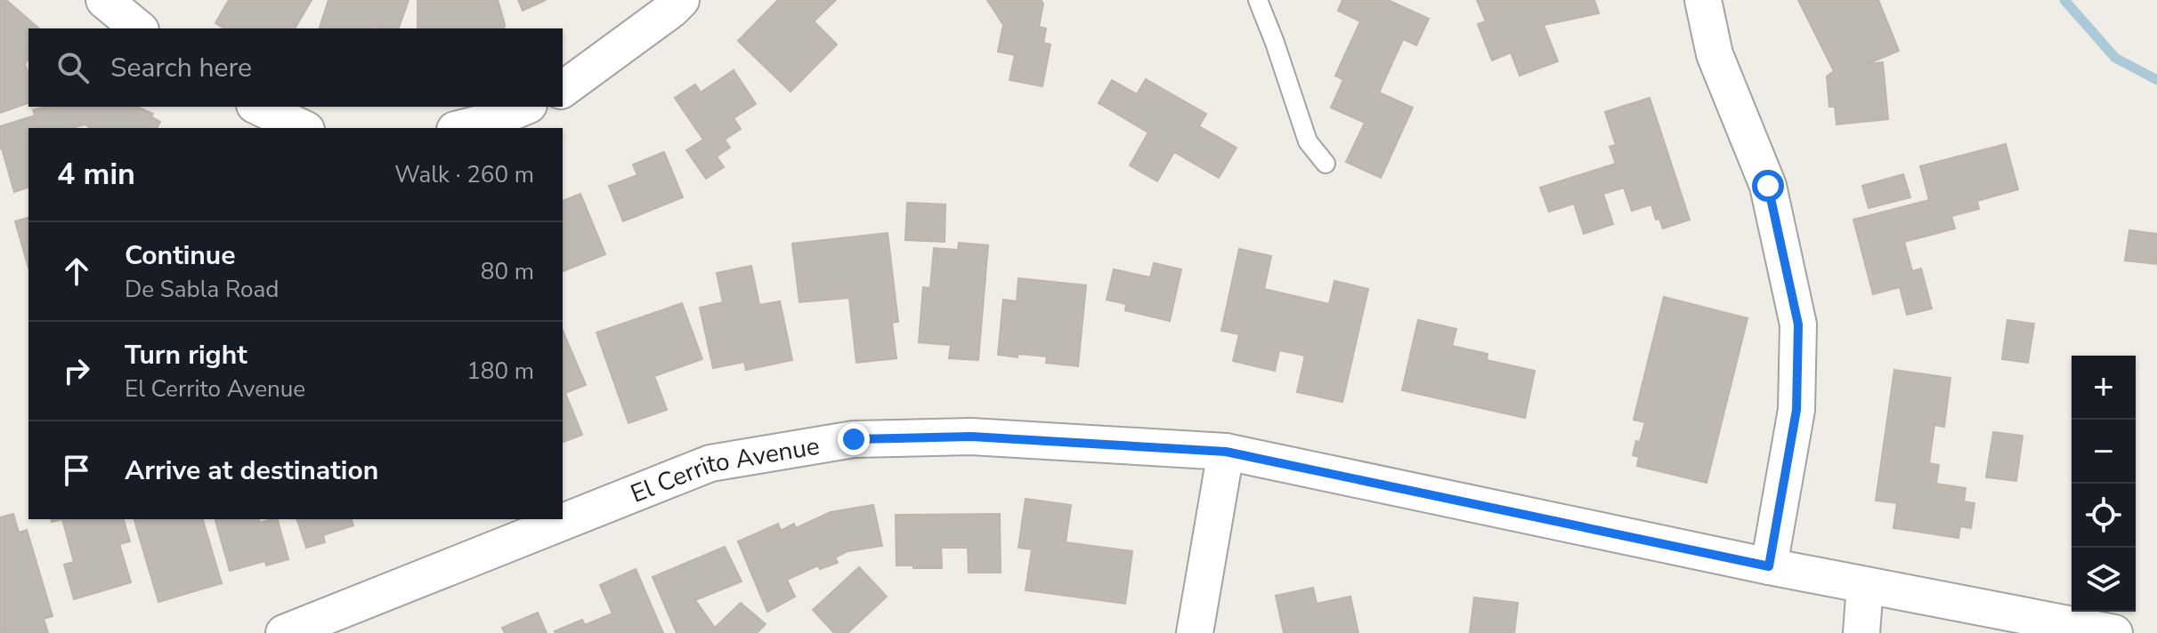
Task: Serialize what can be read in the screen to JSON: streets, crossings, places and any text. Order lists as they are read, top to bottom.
{
  "streets": {
    "street": ["El Cerrito Avenue"]
  },
  "page": {
    "search": "Search here",
    "heading": ["4 min", "Walk · 260 m"],
    "list": [
      ["Continue", "De Sabla Road", "80 m"],
      ["Turn right", "El Cerrito Avenue", "180 m"],
      "Arrive at destination"
    ],
    "map_buttons": ["+", "−"]
  }
}
